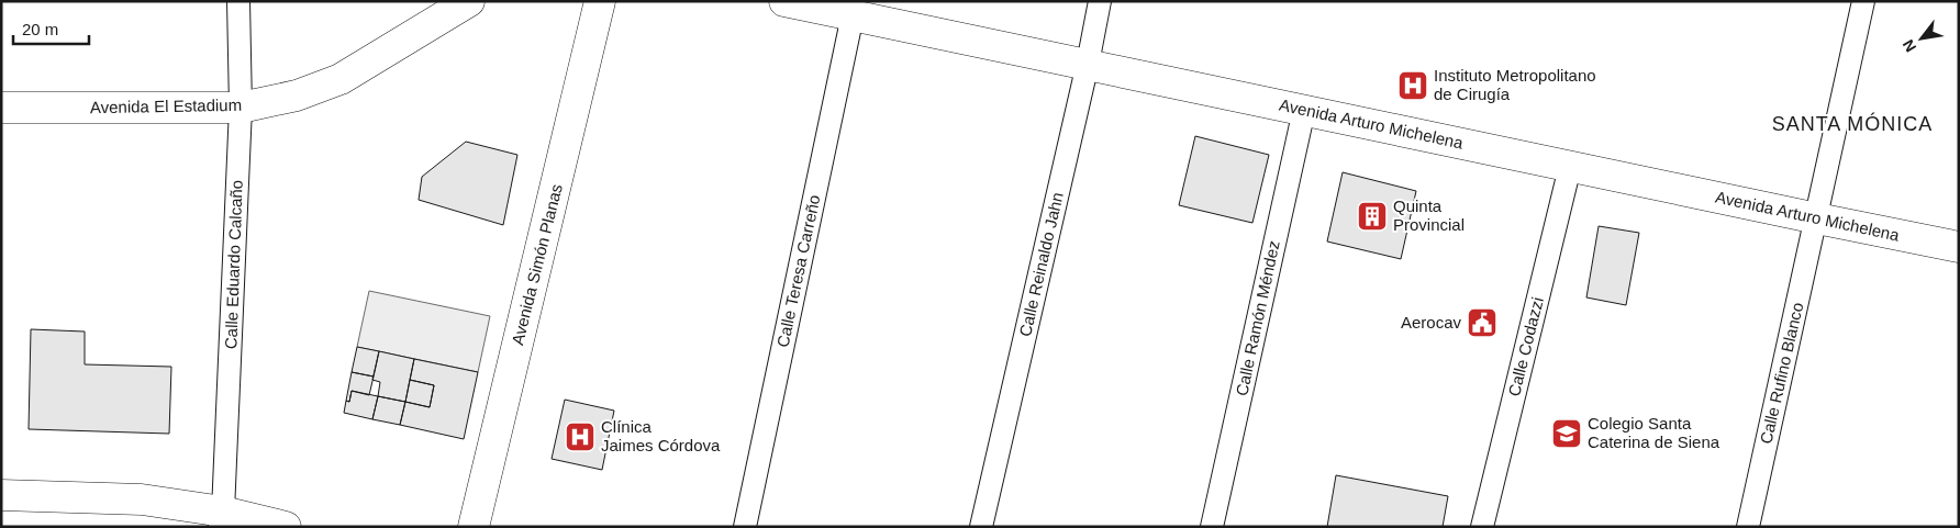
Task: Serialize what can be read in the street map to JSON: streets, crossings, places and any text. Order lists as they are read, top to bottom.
{
  "streets": {
    "street": [
      "Avenida El Estadium",
      "Avenida Arturo Michelena",
      "Calle Eduardo Calcaño",
      "Avenida Simón Planas",
      "Calle Reinaldo Jahn",
      "Calle Teresa Carreño",
      "Calle Ramón Méndez",
      "Calle Codazzi",
      "Calle Rufino Blanco"
    ]
  },
  "crossings": [
    ["Avenida El Estadium", "Calle Eduardo Calcaño"],
    ["Avenida Arturo Michelena", "Calle Reinaldo Jahn"],
    ["Avenida Arturo Michelena", "Calle Teresa Carreño"],
    ["Avenida Arturo Michelena", "Calle Ramón Méndez"],
    ["Avenida Arturo Michelena", "Calle Codazzi"],
    ["Avenida Arturo Michelena", "Calle Rufino Blanco"]
  ],
  "districts": ["SANTA MÓNICA"],
  "places": {
    "hospital": ["Instituto Metropolitano de Cirugía", "Clínica Jaimes Córdova"],
    "building": ["Quinta Provincial"],
    "public building": ["Aerocav"],
    "school or university": ["Colegio Santa Caterina de Siena"]
  },
  "scale_bar": "20 m",
  "north": "bottom left"
}
